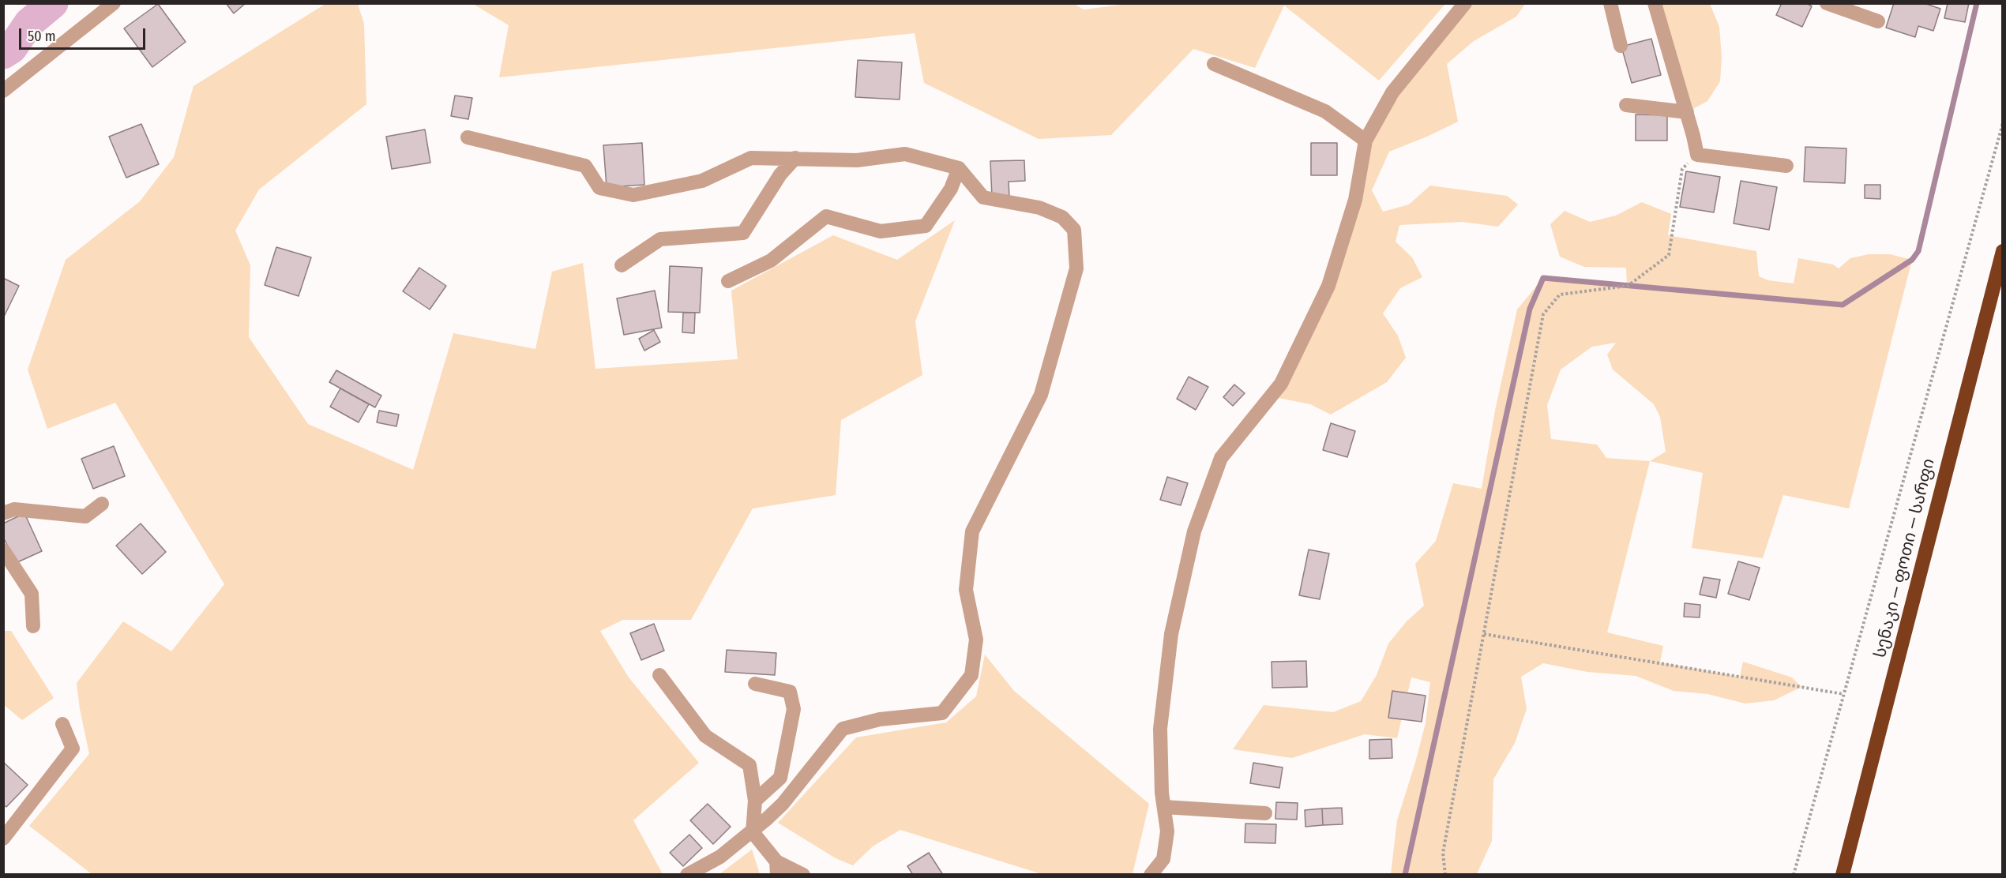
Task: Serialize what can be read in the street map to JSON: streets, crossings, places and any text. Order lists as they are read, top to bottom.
{
  "streets": {
    "highway": ["სენაკი — ფოთი — სარფი"]
  },
  "scale_bar": "50 m"
}
